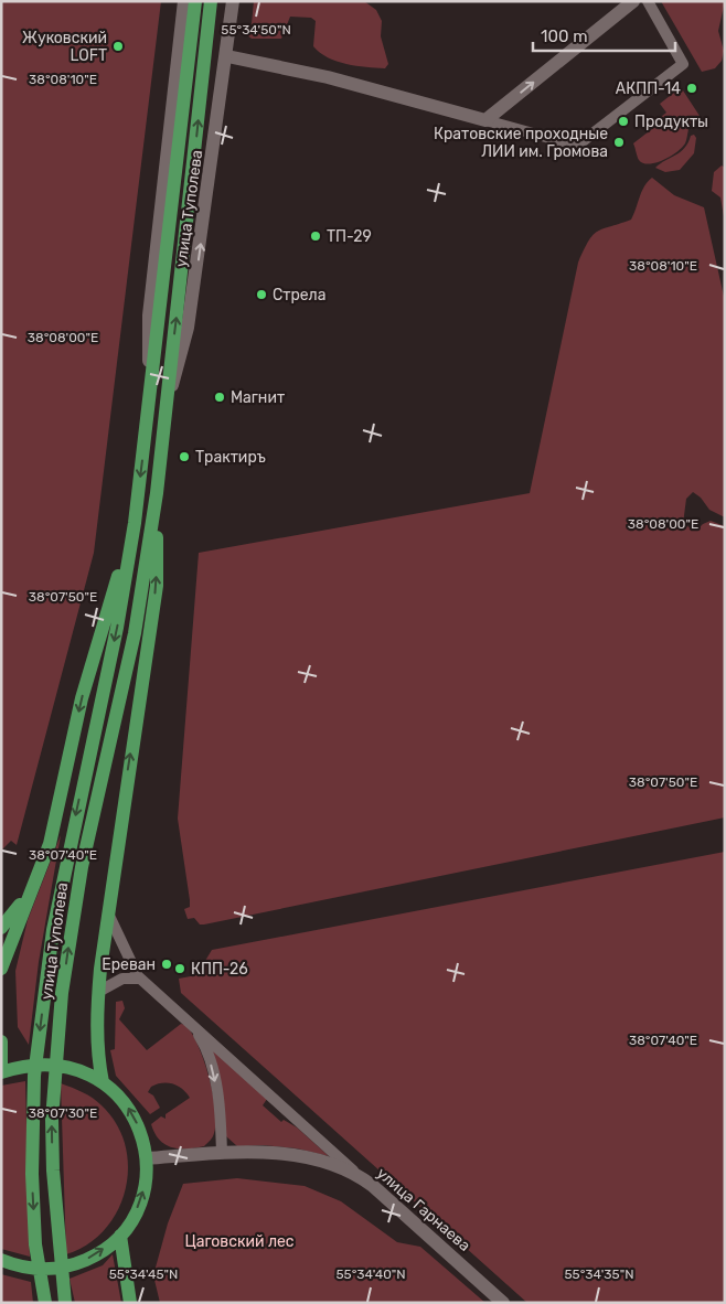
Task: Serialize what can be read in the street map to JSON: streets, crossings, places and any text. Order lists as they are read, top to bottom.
{
  "streets": {
    "main road": ["улица Туполева"],
    "street": ["улица Гарнаева"]
  },
  "parks": ["Цаговский лес"],
  "places": [
    "Жуковский LOFT",
    "АКПП-14",
    "Продукты",
    "Кратовские проходные ЛИИ им. Громова",
    "ТП-29",
    "Стрела",
    "Магнит",
    "Трактиръ",
    "Ереван",
    "КПП-26"
  ],
  "scale_bar": "100 m",
  "coordinates": [
    "55°34'50\"N",
    "38°08'10\"E",
    "38°08'00\"E",
    "38°07'50\"E",
    "38°07'40\"E",
    "38°07'30\"E",
    "55°34'45\"N",
    "55°34'40\"N",
    "55°34'35\"N"
  ]
}
